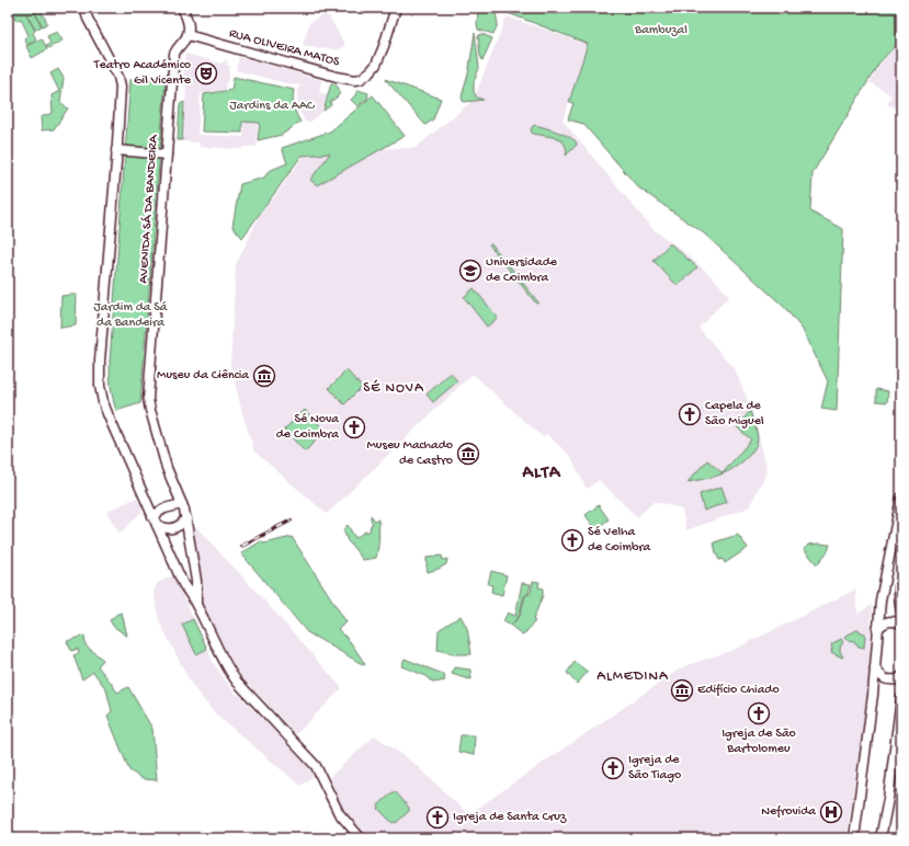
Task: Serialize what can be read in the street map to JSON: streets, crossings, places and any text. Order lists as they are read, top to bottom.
{
  "streets": {
    "main road": ["RUA OLIVEIRA MATOS", "AVENIDA SÁ DA BANDEIRA"]
  },
  "crossings": [
    ["RUA OLIVEIRA MATOS", "AVENIDA SÁ DA BANDEIRA"]
  ],
  "districts": ["SÉ NOVA", "ALTA", "ALMEDINA"],
  "parks": ["Bambuzal", "Jardins da AAC", "Jardim da Sá da Bandeira"],
  "places": {
    "theatre": ["Teatro Académico Gil Vicente"],
    "school or university": ["Universidade de Coimbra"],
    "museum": ["Museu da Ciência", "Museu Machado de Castro", "Edifício Chiado"],
    "church": [
      "Capela de São Miguel",
      "Sé Nova de Coimbra",
      "Sé Velha de Coimbra",
      "Igreja de São Bartolomeu",
      "Igreja de São Tiago",
      "Igreja de Santa Cruz"
    ],
    "hospital": ["Nefrovida"]
  }
}
